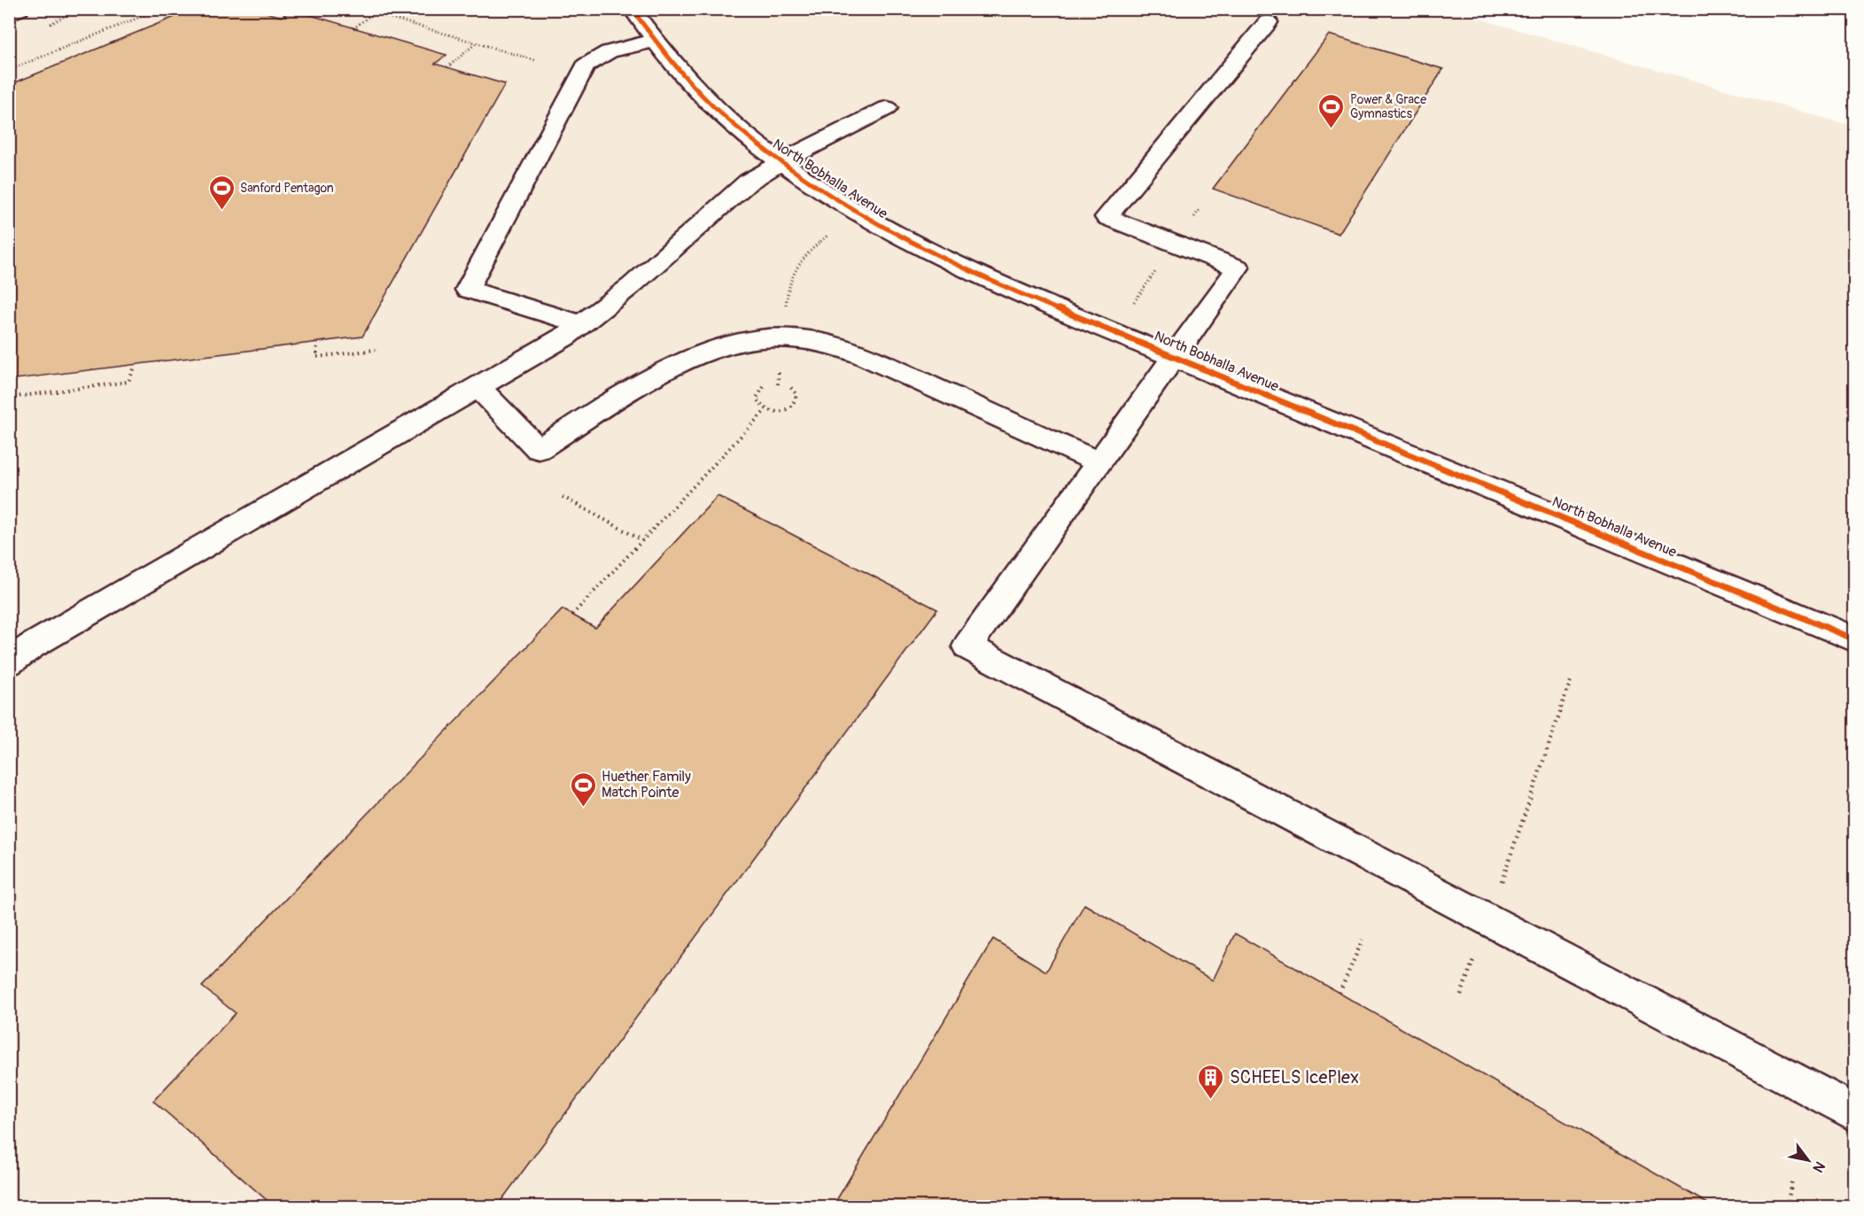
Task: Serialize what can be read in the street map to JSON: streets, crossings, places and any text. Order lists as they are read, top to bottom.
{
  "streets": {
    "street": ["North Bobhalla Avenue"]
  },
  "places": {
    "sports": ["Power & Grace Gymnastics", "Sanford Pentagon", "Huether Family Match Pointe"],
    "building": ["SCHEELS IcePlex"]
  },
  "north": "bottom right"
}
